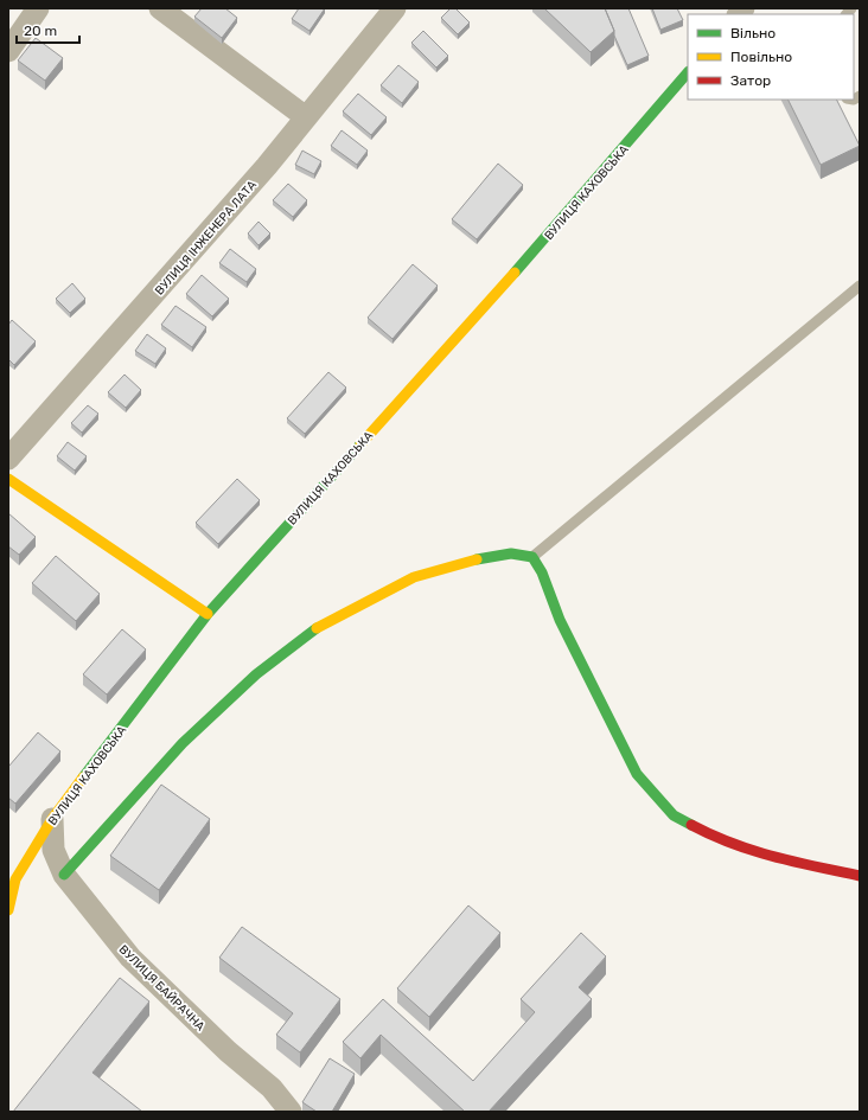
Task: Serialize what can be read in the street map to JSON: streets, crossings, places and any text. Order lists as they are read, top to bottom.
{
  "streets": {
    "street": ["ВУЛИЦЯ КАХОВСЬКА", "ВУЛИЦЯ ІНЖЕНЕРА ЛАТА", "ВУЛИЦЯ БАЙРАЧНА"]
  },
  "crossings": [
    ["ВУЛИЦЯ КАХОВСЬКА", "ВУЛИЦЯ БАЙРАЧНА"]
  ],
  "legend": ["Вільно", "Повільно", "Затор"],
  "scale_bar": "20 m"
}
